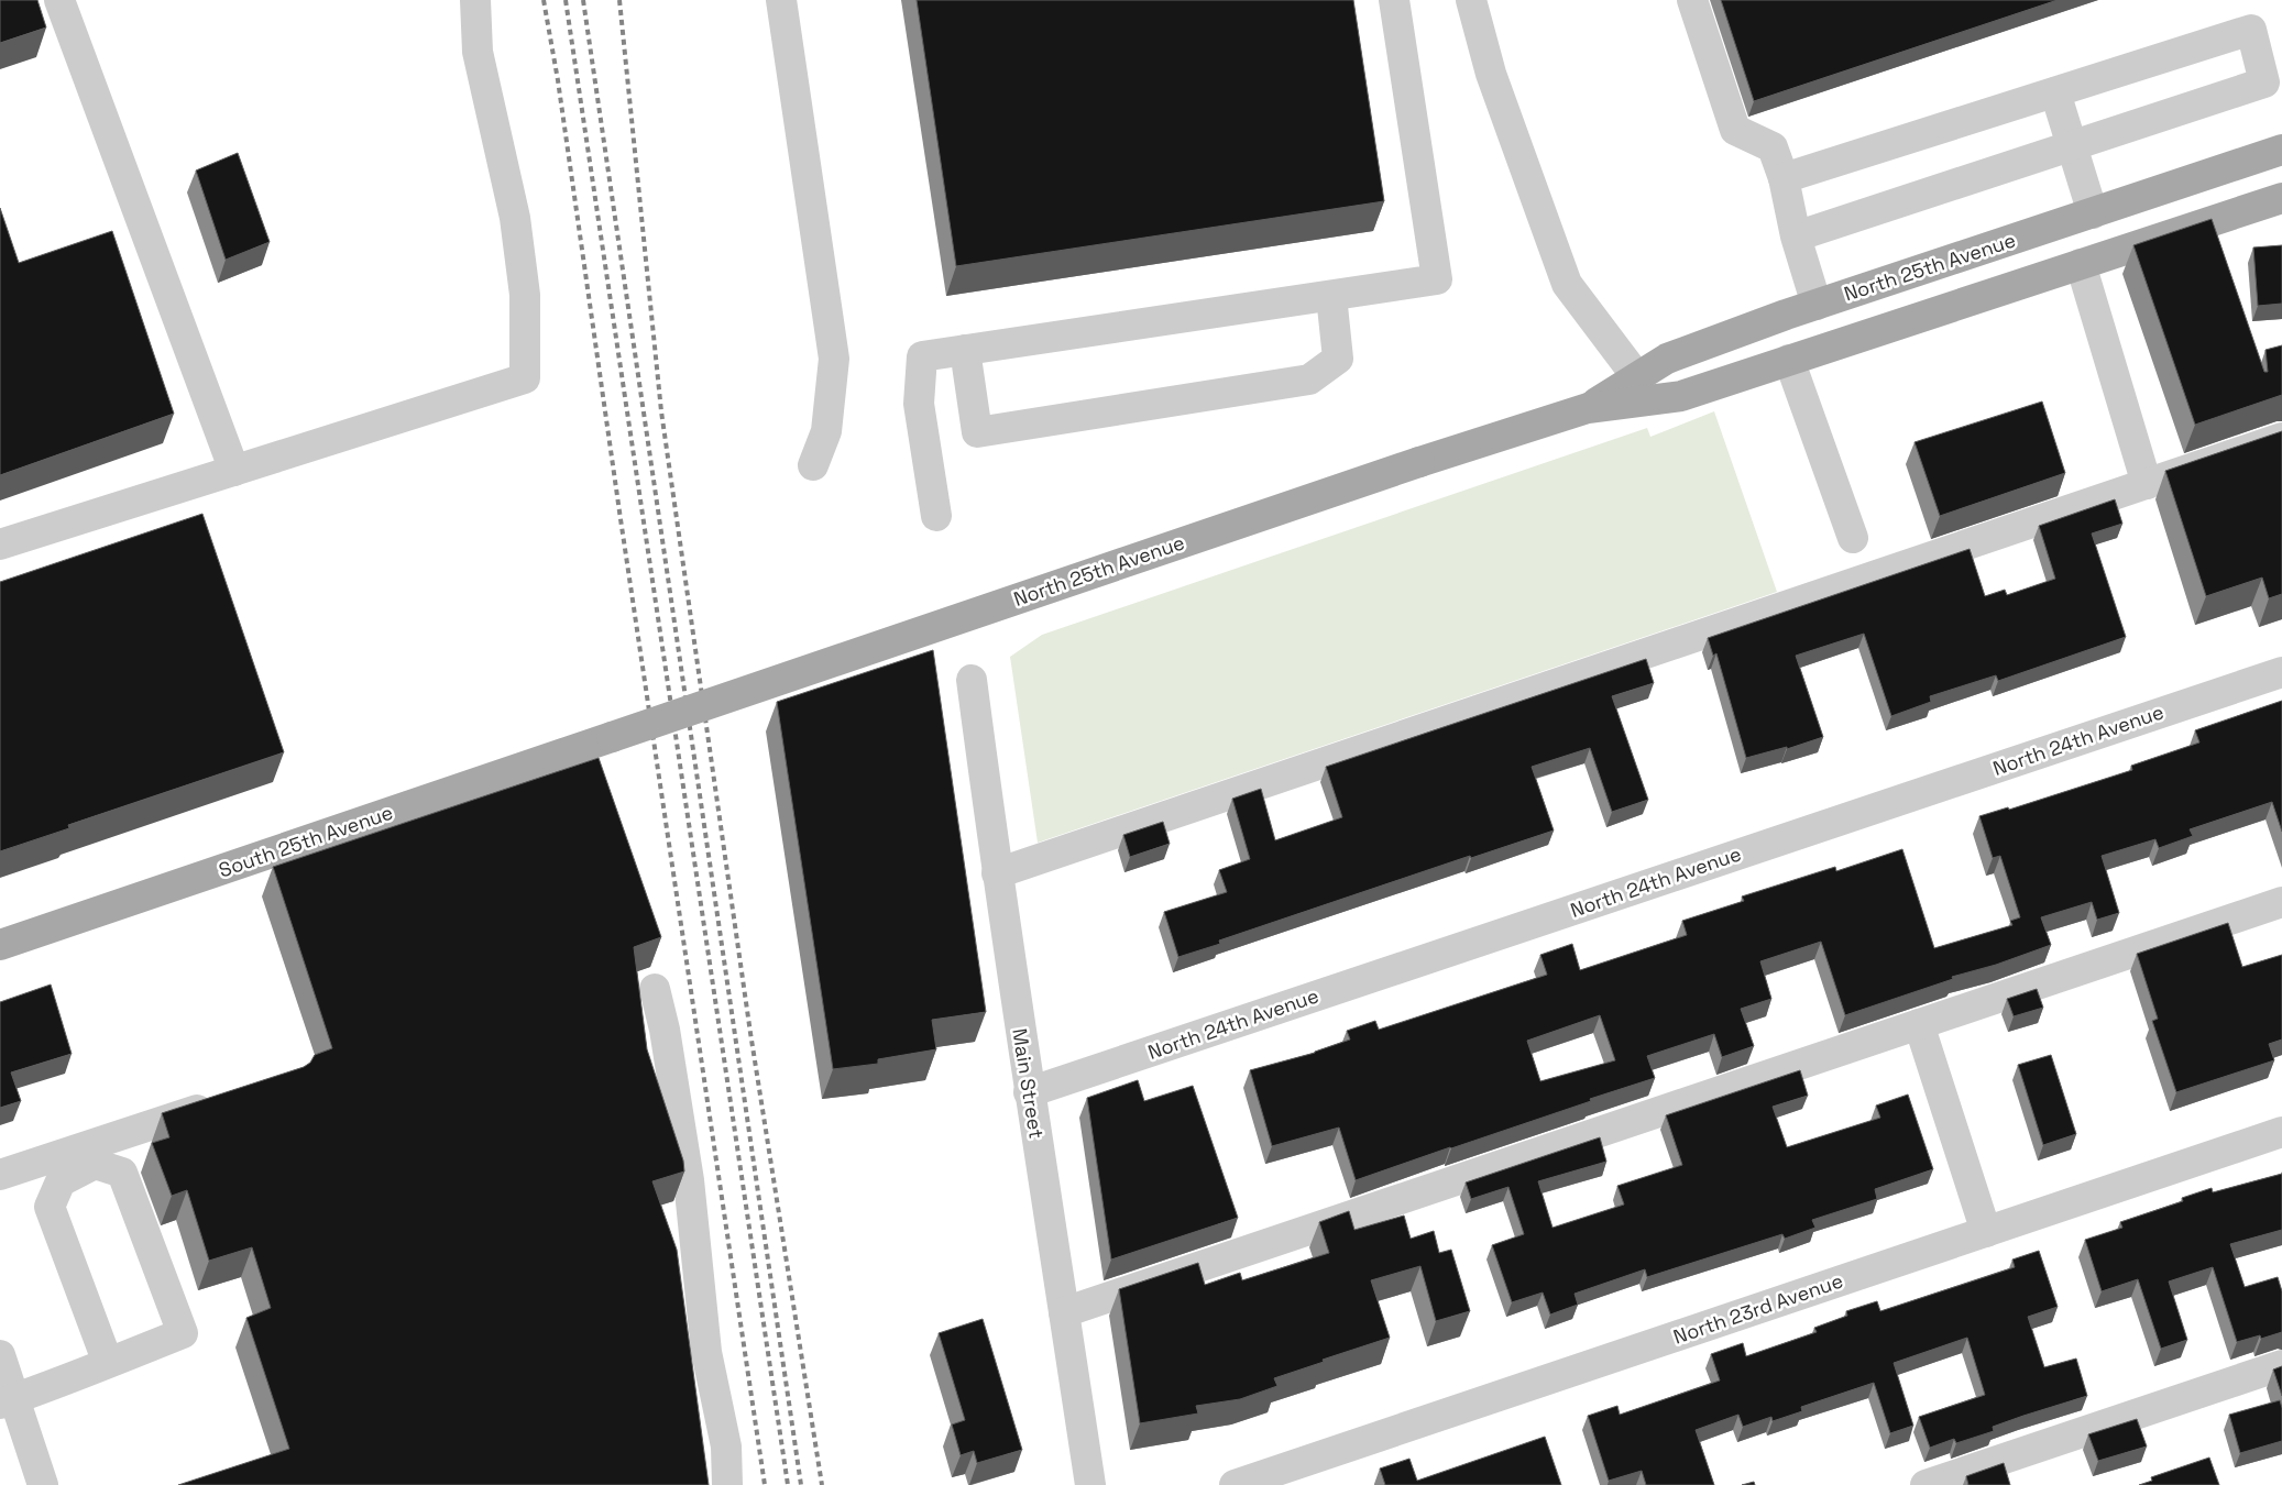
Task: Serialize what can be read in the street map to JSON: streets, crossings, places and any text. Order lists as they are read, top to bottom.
{
  "streets": {
    "main road": ["North 25th Avenue", "South 25th Avenue"],
    "street": ["North 24th Avenue", "Main Street", "North 23rd Avenue"]
  },
  "crossings": [
    ["North 25th Avenue", "South 25th Avenue"],
    ["North 24th Avenue", "Main Street"]
  ]
}
